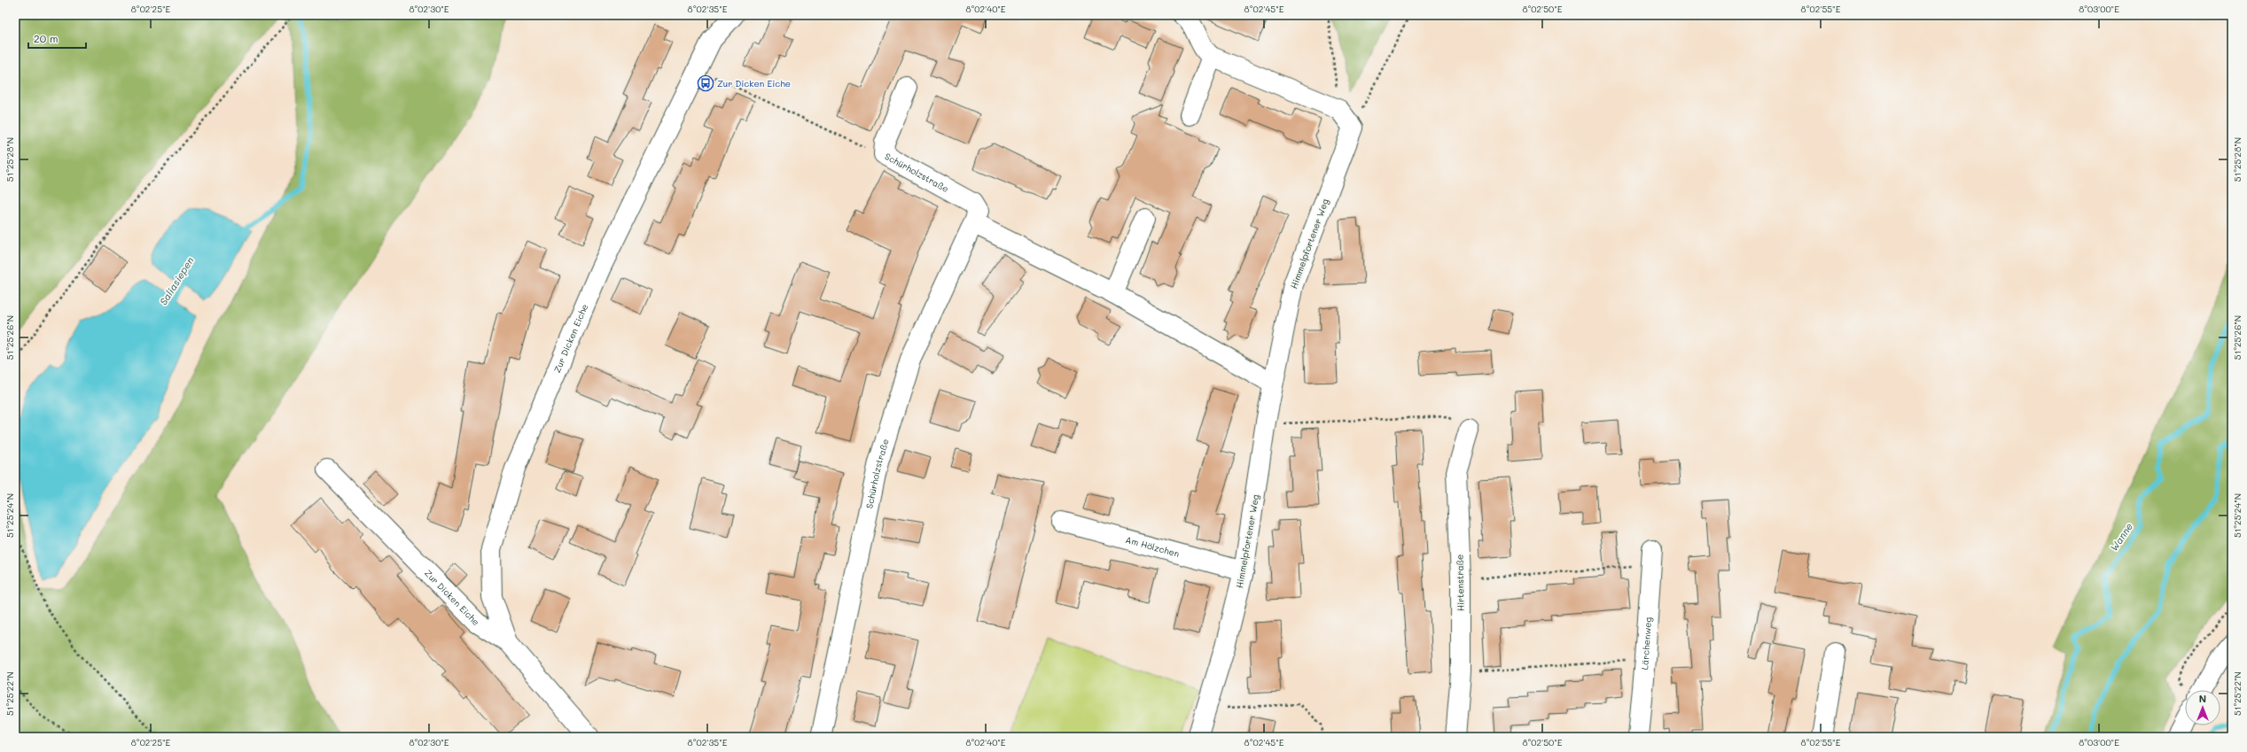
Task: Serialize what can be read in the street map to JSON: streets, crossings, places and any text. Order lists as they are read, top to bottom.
{
  "streets": {
    "street": [
      "Schürholzstraße",
      "Himmelpfortener Weg",
      "Zur Dicken Eiche",
      "Am Hölzchen",
      "Hirtenstraße",
      "Lärchenweg"
    ]
  },
  "crossings": [
    ["Himmelpfortener Weg", "Am Hölzchen"]
  ],
  "water": ["Saliasiepen", "Wanne"],
  "places": {
    "bus stop": ["Zur Dicken Eiche"]
  },
  "scale_bar": "20 m",
  "north": "top",
  "coordinates": [
    "8°02'25\"E",
    "8°02'30\"E",
    "8°02'35\"E",
    "8°02'40\"E",
    "8°02'45\"E",
    "8°02'50\"E",
    "8°02'55\"E",
    "8°03'00\"E",
    "51°25'28\"N",
    "51°25'26\"N",
    "51°25'24\"N",
    "51°25'22\"N"
  ]
}
